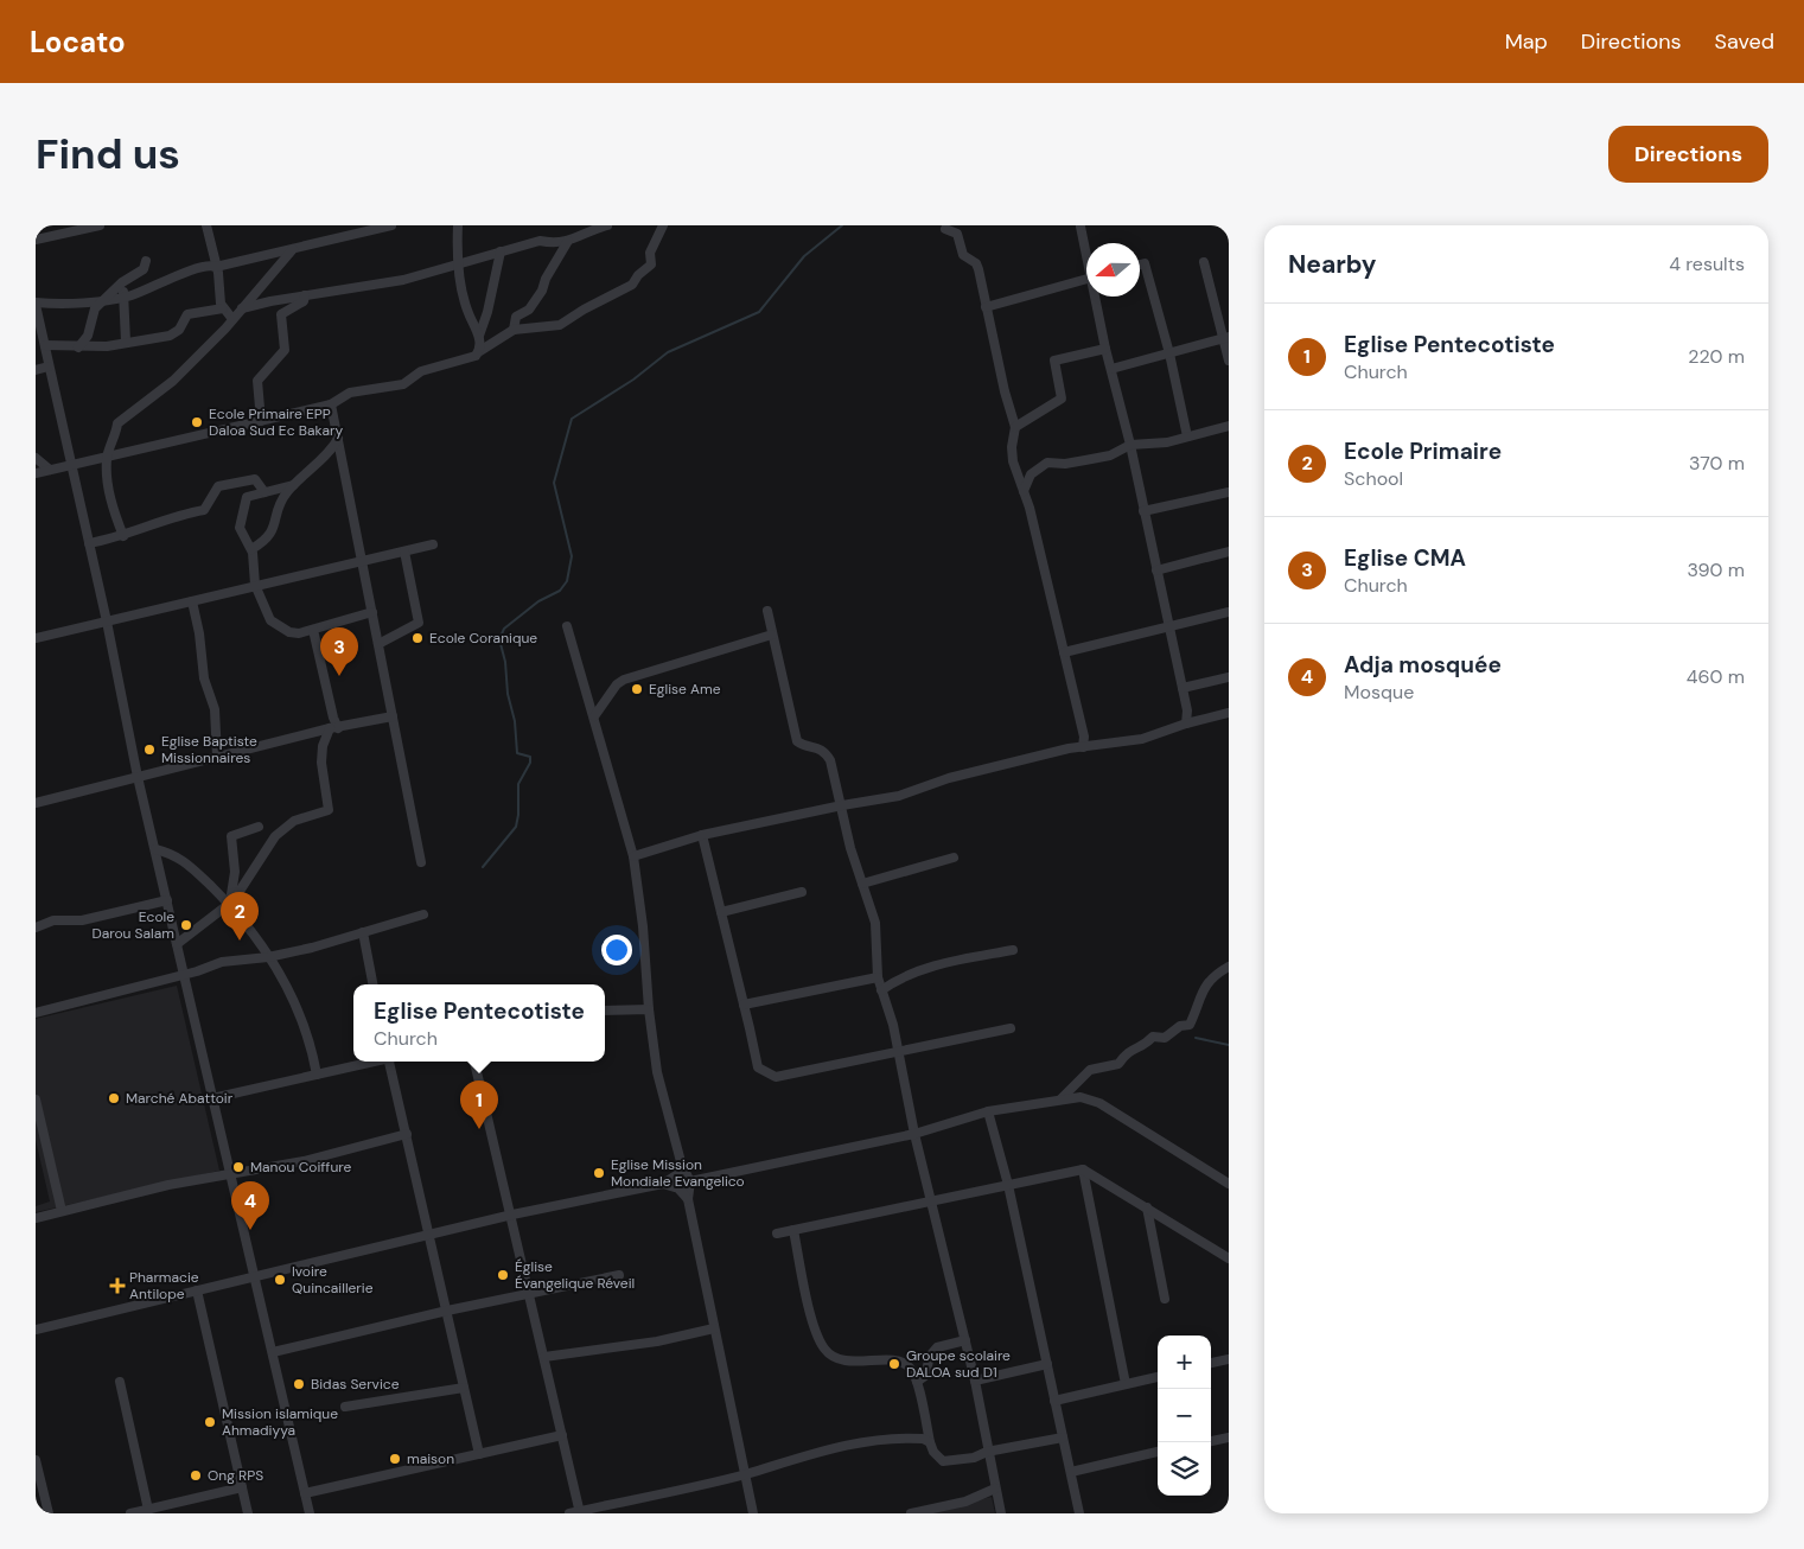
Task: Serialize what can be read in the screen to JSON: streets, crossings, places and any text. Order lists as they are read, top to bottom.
{
  "places": {
    "other": [
      "Ecole Primaire EPP Daloa Sud Ec Bakary",
      "Ecole Coranique",
      "Eglise Ame",
      "Eglise Baptiste Missionnaires",
      "Ecole Darou Salam",
      "Marché Abattoir",
      "Manou Coiffure",
      "Eglise Mission Mondiale Evangelico",
      "Église Évangelique Réveil",
      "Ivoire Quincaillerie",
      "Groupe scolaire DALOA sud D1",
      "Bidas Service",
      "Mission islamique Ahmadiyya",
      "maison",
      "Ong RPS"
    ],
    "health": ["Pharmacie Antilope"]
  },
  "north": "left",
  "page": {
    "header": "Locato",
    "nav": ["Map", "Directions", "Saved"],
    "buttons": "Directions",
    "title": "Find us",
    "heading": ["Nearby", "4 results"],
    "list": [
      {
        "mark": "1",
        "name": "Eglise Pentecotiste",
        "note": "Church",
        "value": "220 m"
      },
      {
        "mark": "2",
        "name": "Ecole Primaire",
        "note": "School",
        "value": "370 m"
      },
      {
        "mark": "3",
        "name": "Eglise CMA",
        "note": "Church",
        "value": "390 m"
      },
      {
        "mark": "4",
        "name": "Adja mosquée",
        "note": "Mosque",
        "value": "460 m"
      }
    ],
    "pins": [
      "3",
      "2",
      "1",
      "4"
    ],
    "popup": ["Eglise Pentecotiste", "Church"],
    "map_buttons": ["+", "−"]
  }
}
